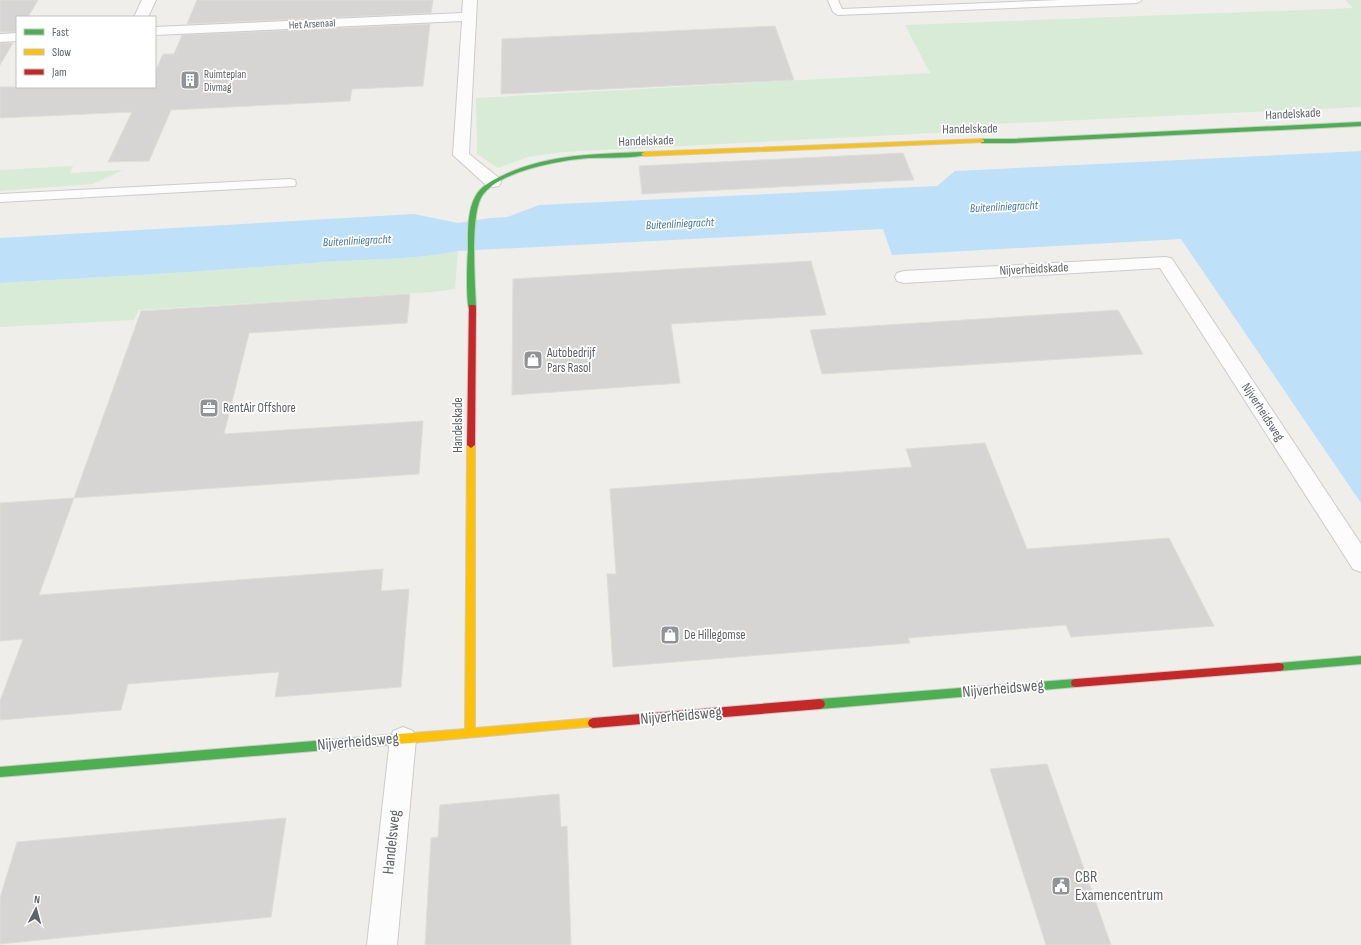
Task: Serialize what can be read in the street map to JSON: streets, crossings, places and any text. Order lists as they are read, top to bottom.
{
  "streets": {
    "street": [
      "Het Arsenaal",
      "Handelskade",
      "Nijverheidskade",
      "Nijverheidsweg",
      "Handelsweg"
    ]
  },
  "crossings": [
    ["Handelskade", "Nijverheidsweg"],
    ["Nijverheidskade", "Nijverheidsweg"],
    ["Nijverheidsweg", "Handelsweg"]
  ],
  "water": ["Buitenliniegracht"],
  "places": {
    "building": ["Ruimteplan Divmag"],
    "shop": ["Autobedrijf Pars Rasol", "De Hillegomse"],
    "office": ["RentAir Offshore"],
    "public building": ["CBR Examencentrum"]
  },
  "legend": ["Fast", "Slow", "Jam"],
  "north": "top"
}
